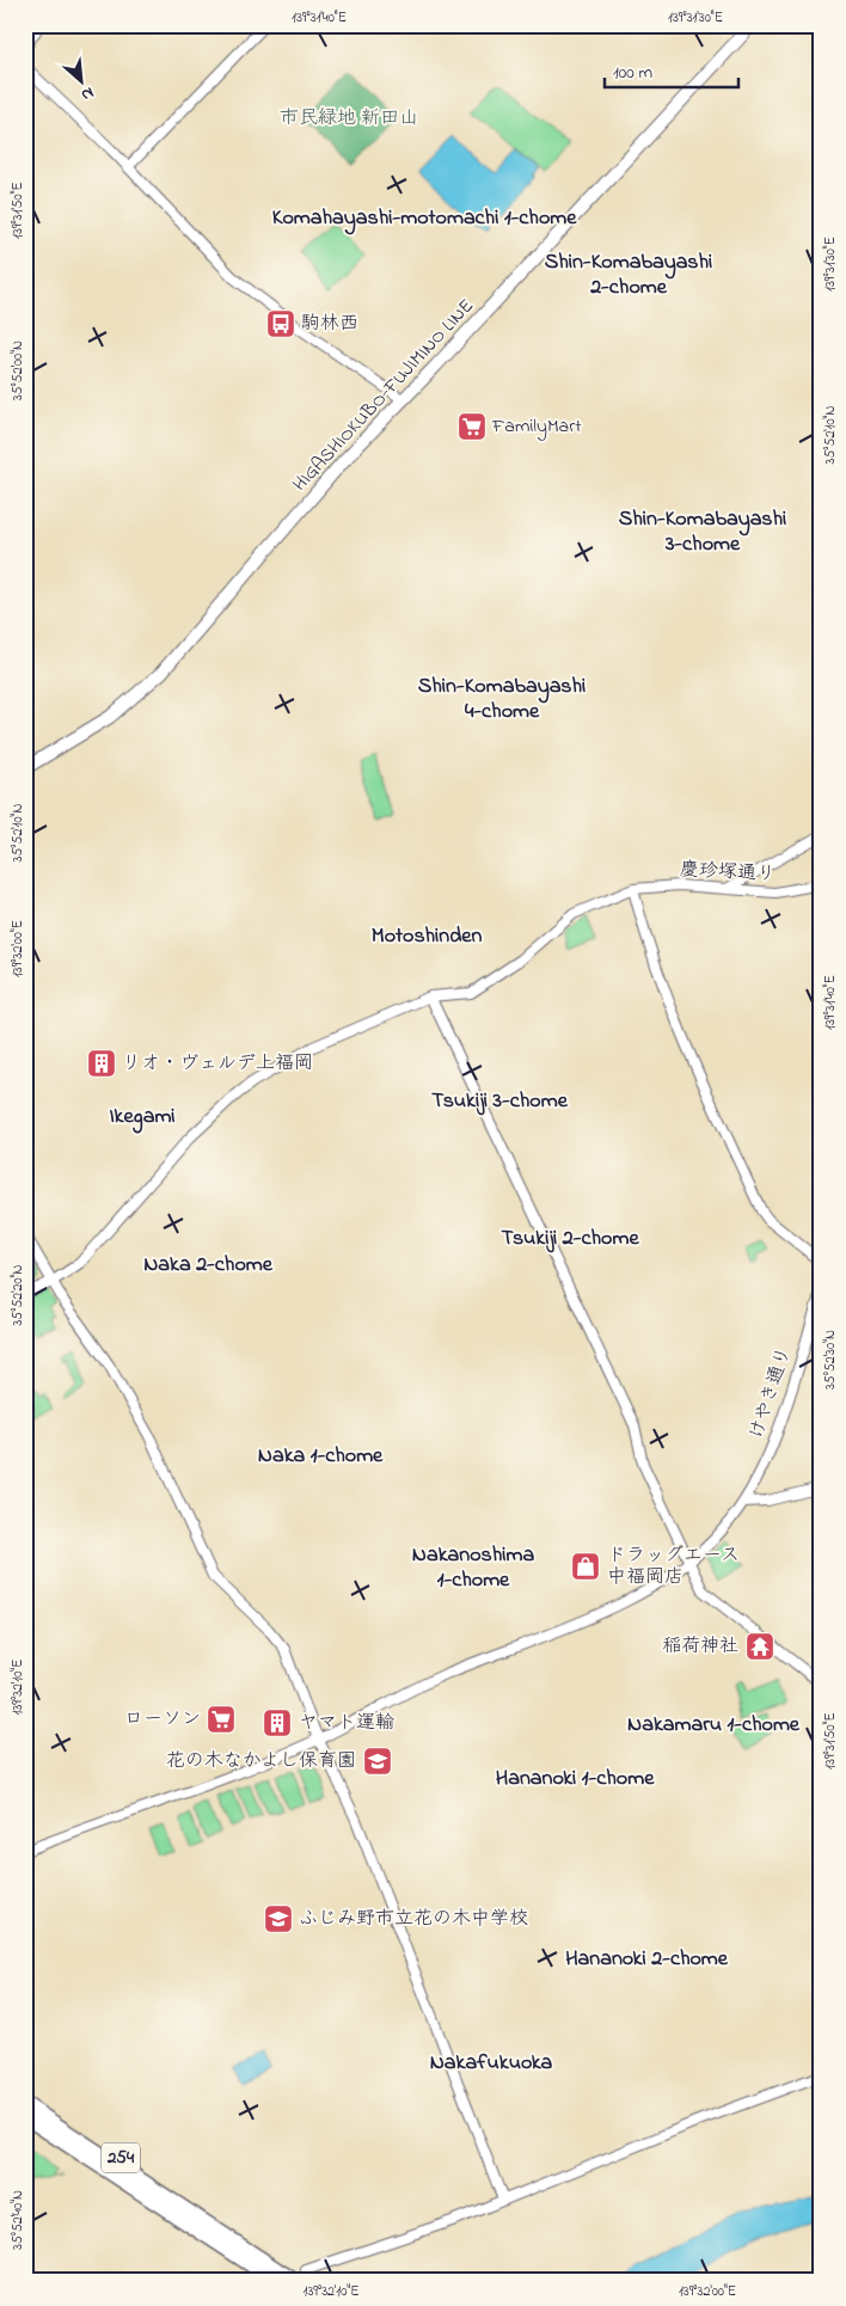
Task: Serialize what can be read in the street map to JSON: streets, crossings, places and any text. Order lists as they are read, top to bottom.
{
  "streets": {
    "highway": ["254"],
    "main road": ["HIGASHIOKUBO-FUJIMINO LINE"],
    "street": ["慶珍塚通り", "けやき通り"]
  },
  "districts": [
    "Komahayashi-motomachi 1-chome",
    "Shin-Komabayashi 2-chome",
    "Shin-Komabayashi 3-chome",
    "Shin-Komabayashi 4-chome",
    "Motoshinden",
    "Tsukiji 3-chome",
    "Ikegami",
    "Tsukiji 2-chome",
    "Naka 2-chome",
    "Naka 1-chome",
    "Nakanoshima 1-chome",
    "Nakamaru 1-chome",
    "Hananoki 1-chome",
    "Hananoki 2-chome",
    "Nakafukuoka"
  ],
  "parks": ["市民緑地 新田山"],
  "places": {
    "bus stop": ["駒林西"],
    "supermarket": ["FamilyMart", "ローソン"],
    "building": ["リオ・ヴェルデ上福岡", "ヤマト運輸"],
    "shop": ["ドラッグエース 中福岡店"],
    "temple": ["稲荷神社"],
    "school or university": ["花の木なかよし保育園", "ふじみ野市立花の木中学校"]
  },
  "scale_bar": "100 m",
  "north": "bottom right",
  "coordinates": [
    "139°31'40\"E",
    "139°31'30\"E",
    "139°31'50\"E",
    "35°52'00\"N",
    "35°52'10\"N",
    "139°32'00\"E",
    "35°52'20\"N",
    "35°52'30\"N",
    "139°32'10\"E",
    "35°52'40\"N"
  ]
}
